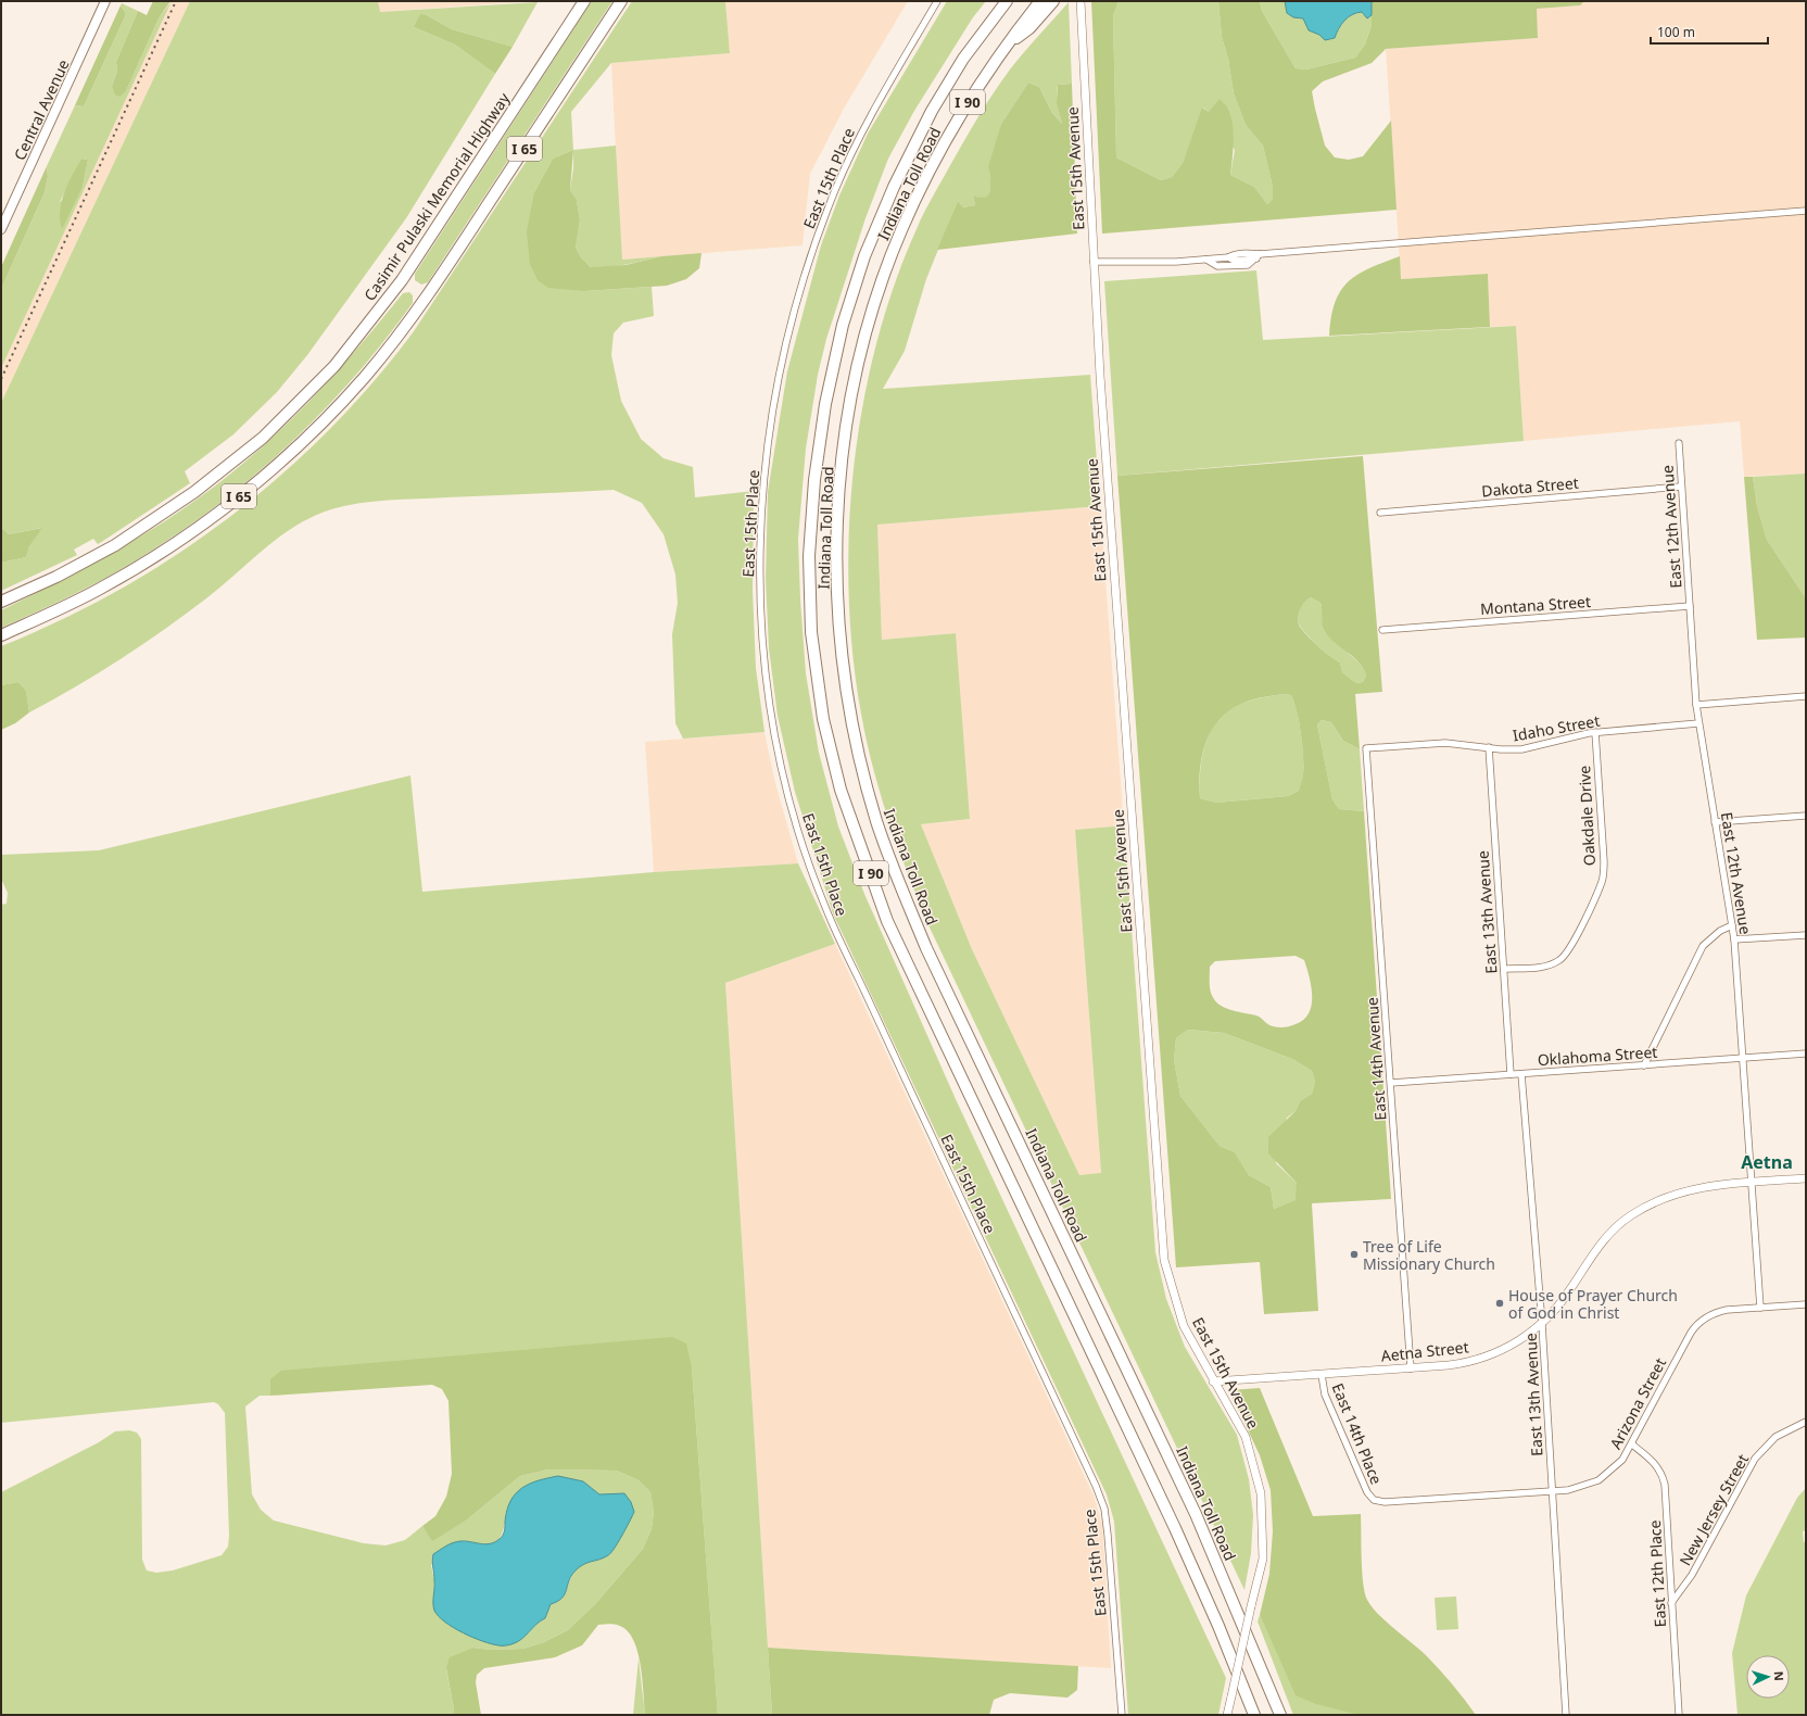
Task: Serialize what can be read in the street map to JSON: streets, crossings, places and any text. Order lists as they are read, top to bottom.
{
  "streets": {
    "highway": [
      "I 90",
      "I 65",
      "Indiana Toll Road",
      "Casimir Pulaski Memorial Highway"
    ],
    "main road": ["Central Avenue"],
    "street": [
      "East 15th Avenue",
      "East 15th Place",
      "Dakota Street",
      "East 12th Avenue",
      "Montana Street",
      "Idaho Street",
      "Oakdale Drive",
      "East 13th Avenue",
      "Oklahoma Street",
      "East 14th Avenue",
      "Aetna Street",
      "Arizona Street",
      "East 14th Place",
      "New Jersey Street",
      "East 12th Place"
    ]
  },
  "crossings": [
    ["East 15th Avenue", "Aetna Street"],
    ["Dakota Street", "East 12th Avenue"],
    ["East 12th Avenue", "Montana Street"],
    ["East 12th Avenue", "Idaho Street"],
    ["East 12th Avenue", "Oklahoma Street"],
    ["East 12th Avenue", "Aetna Street"],
    ["East 12th Avenue", "Arizona Street"],
    ["Idaho Street", "Oakdale Drive"],
    ["Idaho Street", "East 13th Avenue"],
    ["Idaho Street", "East 14th Avenue"],
    ["Oakdale Drive", "East 13th Avenue"],
    ["East 13th Avenue", "Oklahoma Street"],
    ["East 13th Avenue", "Aetna Street"],
    ["East 13th Avenue", "Arizona Street"],
    ["Oklahoma Street", "East 14th Avenue"],
    ["East 14th Avenue", "Aetna Street"],
    ["Aetna Street", "East 14th Place"],
    ["Arizona Street", "East 14th Place"],
    ["Arizona Street", "East 12th Place"],
    ["New Jersey Street", "East 12th Place"]
  ],
  "districts": ["Aetna"],
  "places": ["Tree of Life Missionary Church", "House of Prayer Church of God in Christ"],
  "scale_bar": "100 m",
  "north": "right"
}
